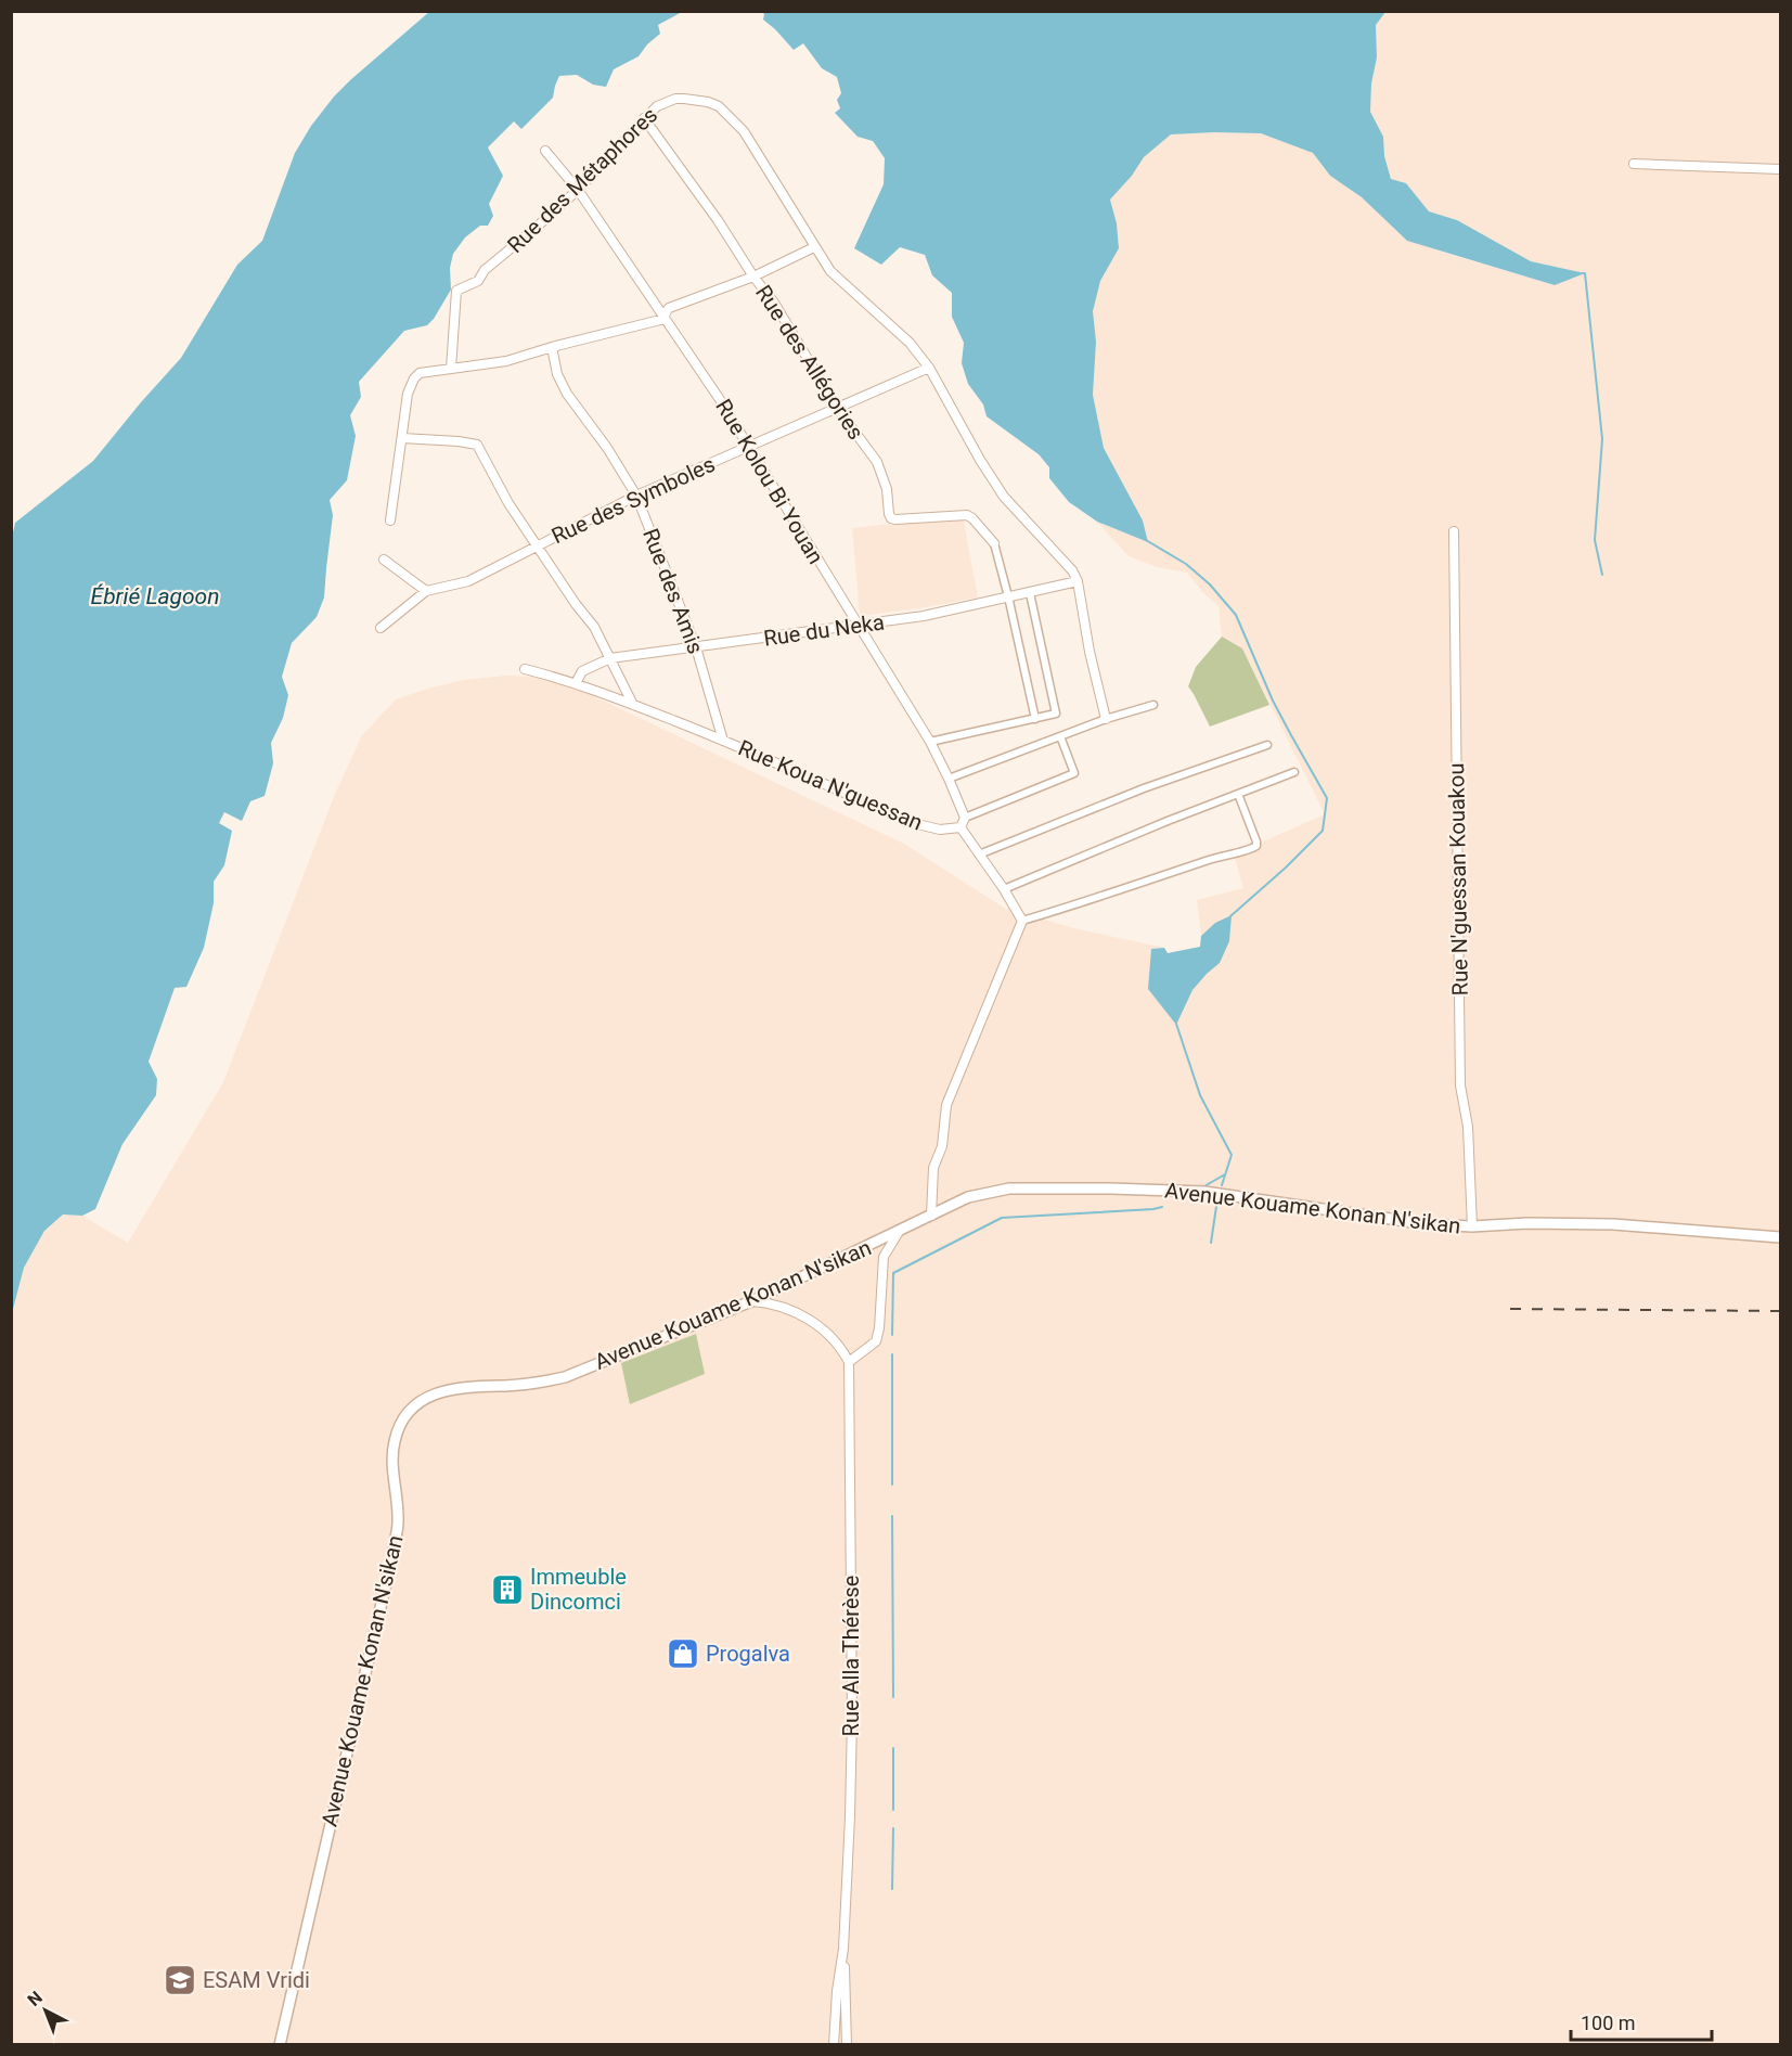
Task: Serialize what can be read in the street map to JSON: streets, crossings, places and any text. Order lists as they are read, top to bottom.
{
  "streets": {
    "street": [
      "Rue des Métaphores",
      "Rue des Allégories",
      "Rue Kolou Bi Youan",
      "Rue des Symboles",
      "Rue des Amis",
      "Rue du Neka",
      "Rue Koua N'guessan",
      "Rue N'guessan Kouakou",
      "Avenue Kouame Konan N'sikan",
      "Rue Alla Thérèse"
    ]
  },
  "crossings": [
    ["Rue des Métaphores", "Rue des Allégories"],
    ["Rue des Métaphores", "Rue Kolou Bi Youan"],
    ["Rue des Métaphores", "Rue des Symboles"],
    ["Rue des Métaphores", "Rue du Neka"],
    ["Rue des Allégories", "Rue des Symboles"],
    ["Rue Kolou Bi Youan", "Rue des Symboles"],
    ["Rue Kolou Bi Youan", "Rue du Neka"],
    ["Rue des Symboles", "Rue des Amis"],
    ["Rue des Amis", "Rue du Neka"],
    ["Rue des Amis", "Rue Koua N'guessan"],
    ["Rue du Neka", "Rue Koua N'guessan"],
    ["Rue N'guessan Kouakou", "Avenue Kouame Konan N'sikan"]
  ],
  "water": ["Ébrié Lagoon"],
  "places": {
    "building": ["Immeuble Dincomci"],
    "shop": ["Progalva"],
    "school or university": ["ESAM Vridi"]
  },
  "scale_bar": "100 m",
  "north": "top left"
}
